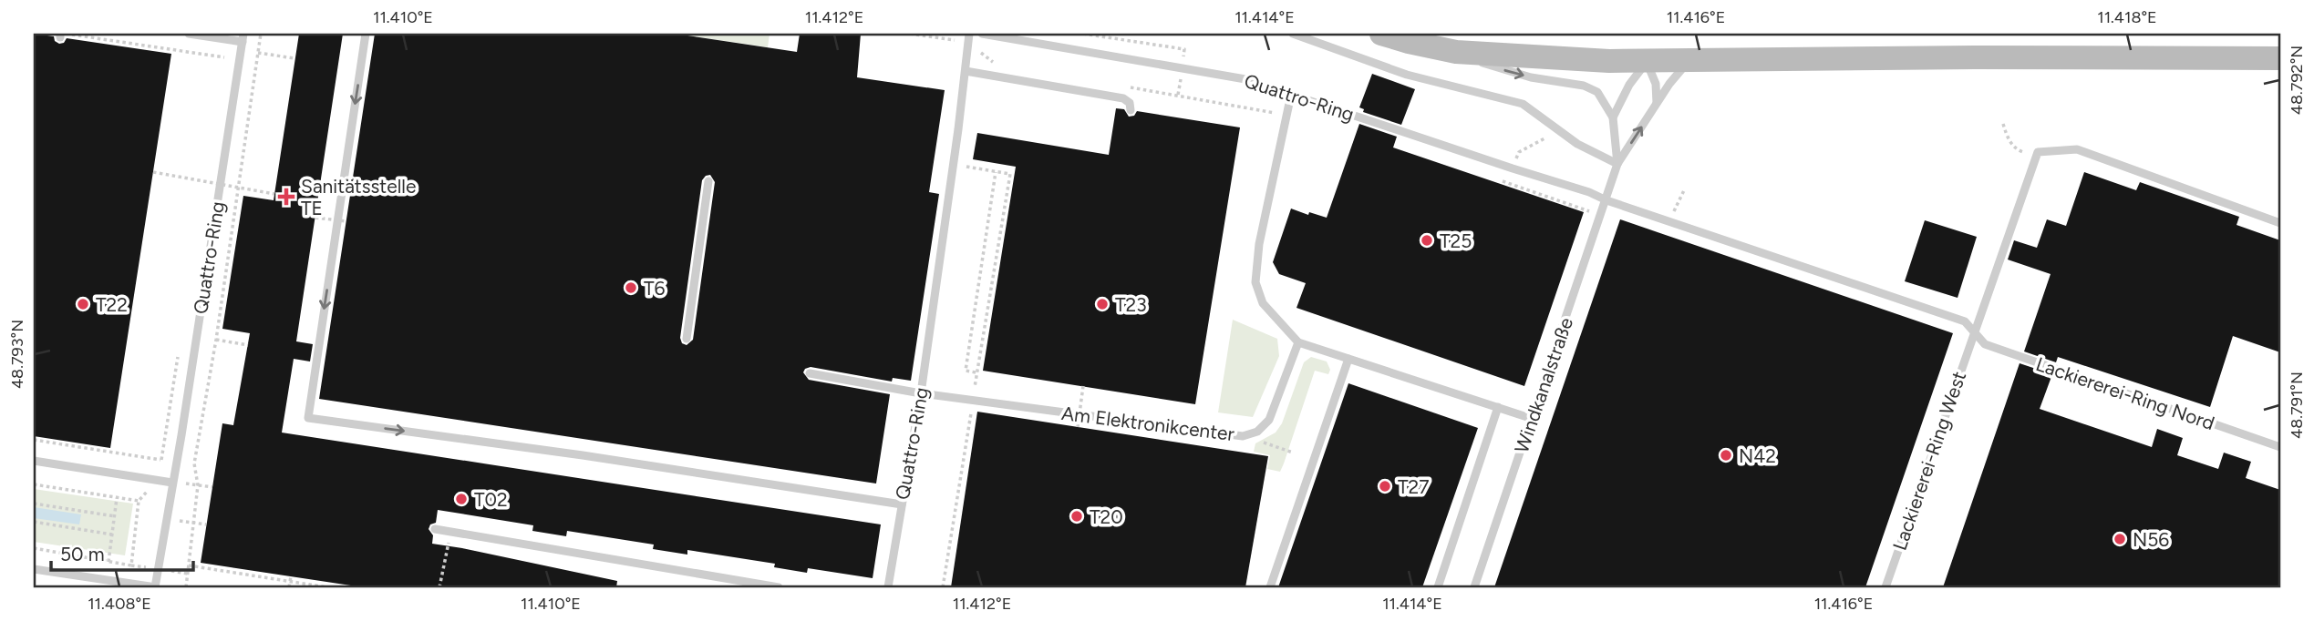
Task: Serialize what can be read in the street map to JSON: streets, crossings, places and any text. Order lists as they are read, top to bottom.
{
  "streets": {
    "lane": [
      "Quattro-Ring",
      "Windkanalstraße",
      "Lackiererei-Ring Nord",
      "Am Elektronikcenter",
      "Lackiererei-Ring West"
    ]
  },
  "crossings": [
    ["Quattro-Ring", "Windkanalstraße"],
    ["Quattro-Ring", "Lackiererei-Ring Nord"],
    ["Quattro-Ring", "Am Elektronikcenter"],
    ["Quattro-Ring", "Lackiererei-Ring West"],
    ["Lackiererei-Ring Nord", "Lackiererei-Ring West"]
  ],
  "places": {
    "health": ["Sanitätsstelle TE"],
    "other": [
      "T25",
      "T6",
      "T22",
      "T23",
      "N42",
      "T27",
      "T02",
      "T20",
      "N56"
    ]
  },
  "scale_bar": "50 m",
  "coordinates": [
    "11.410°E",
    "11.412°E",
    "11.414°E",
    "11.416°E",
    "11.418°E",
    "48.792°N",
    "48.793°N",
    "48.791°N",
    "11.408°E"
  ]
}
